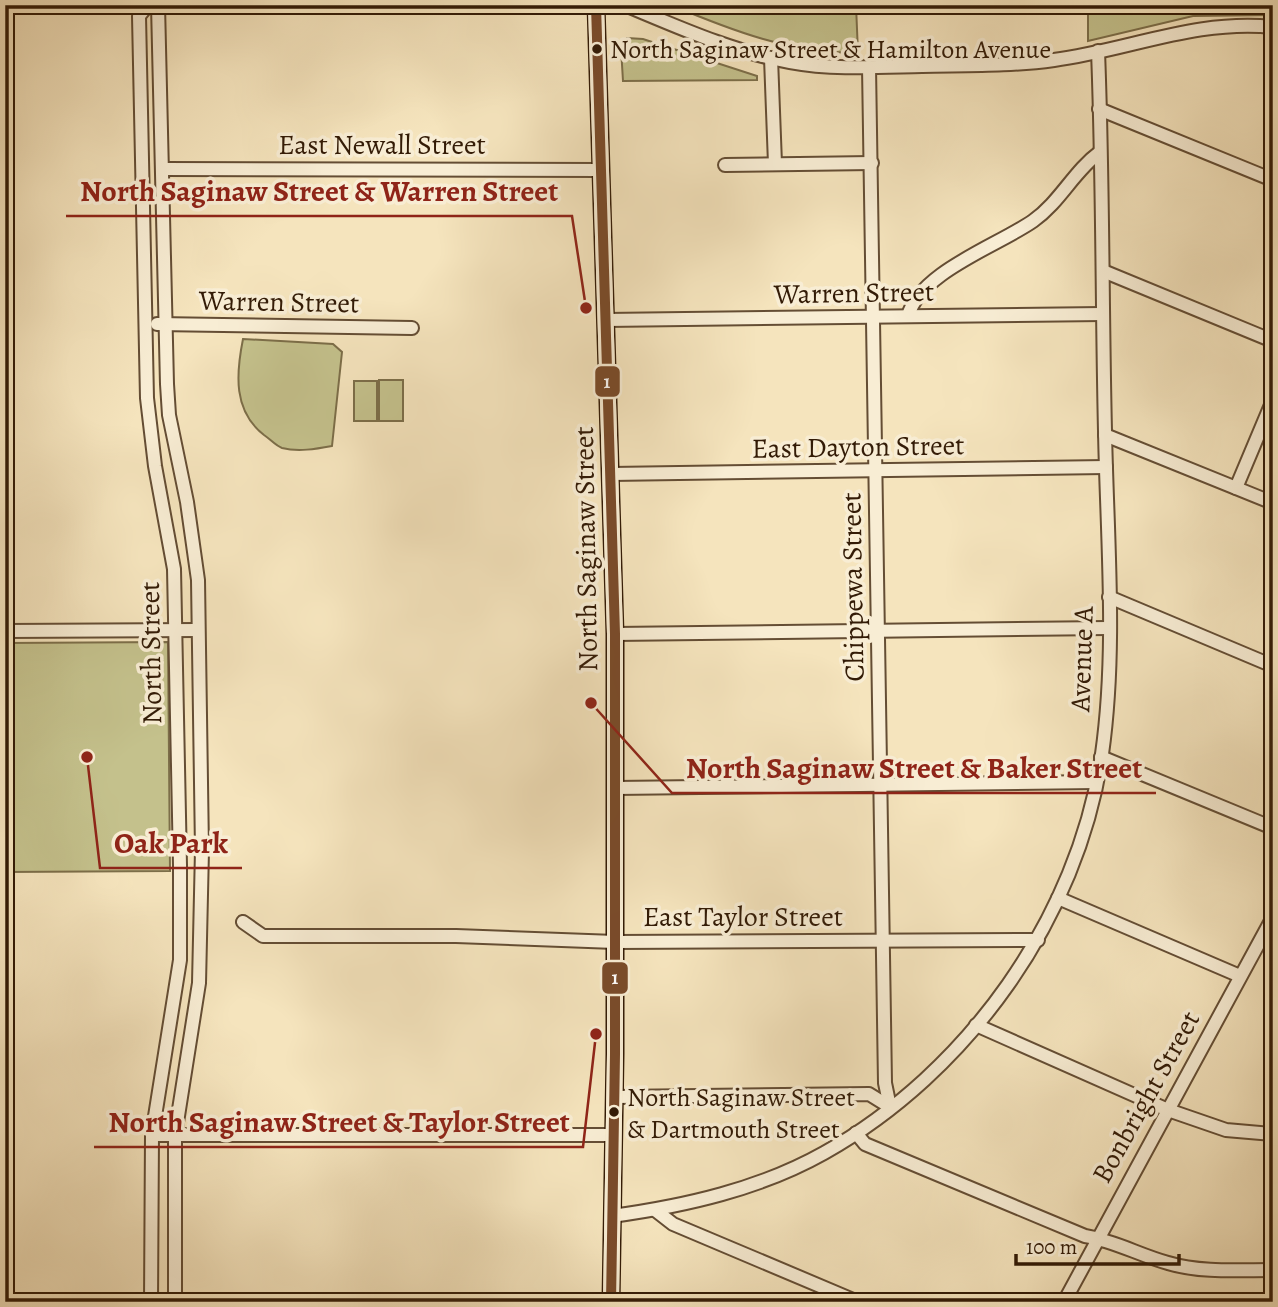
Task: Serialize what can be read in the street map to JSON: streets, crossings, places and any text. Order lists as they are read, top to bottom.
{
  "streets": {
    "main road": ["North Saginaw Street"],
    "street": [
      "East Newall Street",
      "Warren Street",
      "East Dayton Street",
      "Chippewa Street",
      "North Street",
      "Avenue A",
      "East Taylor Street",
      "Bonbright Street"
    ]
  },
  "crossings": [
    ["East Newall Street", "North Saginaw Street"],
    ["East Newall Street", "North Street"],
    ["Warren Street", "North Saginaw Street"],
    ["Warren Street", "Chippewa Street"],
    ["Warren Street", "North Street"],
    ["Warren Street", "Avenue A"],
    ["East Dayton Street", "North Saginaw Street"],
    ["East Dayton Street", "Chippewa Street"],
    ["East Dayton Street", "Avenue A"],
    ["North Saginaw Street", "Avenue A"],
    ["North Saginaw Street", "East Taylor Street"],
    ["Chippewa Street", "Avenue A"],
    ["Chippewa Street", "East Taylor Street"],
    ["Avenue A", "East Taylor Street"]
  ],
  "places": [
    "North Saginaw Street & Hamilton Avenue",
    "North Saginaw Street & Warren Street",
    "North Saginaw Street & Baker Street",
    "Oak Park",
    "North Saginaw Street & Taylor Street",
    "North Saginaw Street & Dartmouth Street"
  ],
  "lines": ["transit line 1"],
  "scale_bar": "100 m"
}
